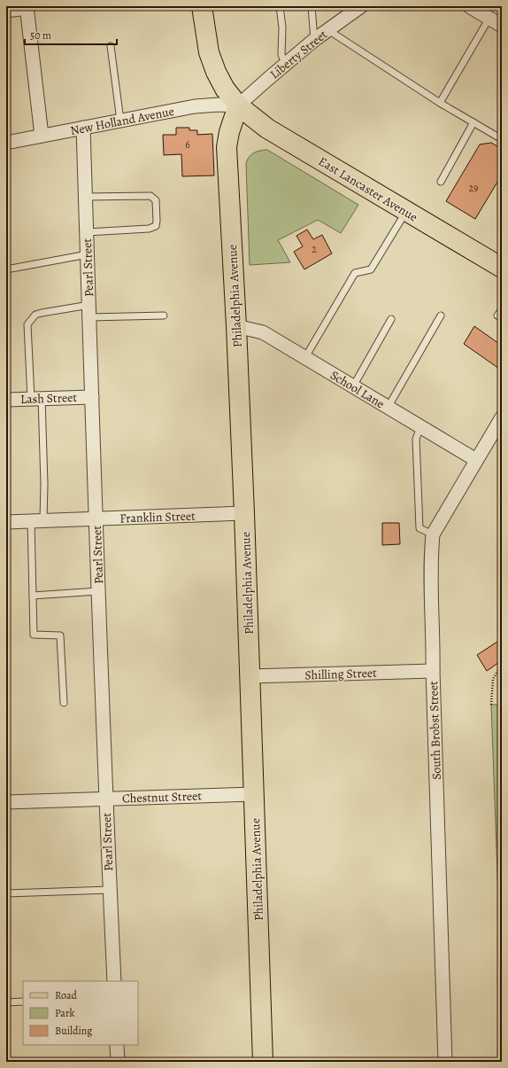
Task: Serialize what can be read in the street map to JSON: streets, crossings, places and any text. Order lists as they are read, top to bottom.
{
  "streets": {
    "main road": ["East Lancaster Avenue", "Philadelphia Avenue"],
    "street": [
      "Liberty Street",
      "New Holland Avenue",
      "Pearl Street",
      "School Lane",
      "Lash Street",
      "Franklin Street",
      "Shilling Street",
      "South Brobst Street",
      "Chestnut Street"
    ]
  },
  "crossings": [
    ["Liberty Street", "New Holland Avenue"],
    ["Liberty Street", "East Lancaster Avenue"],
    ["Liberty Street", "Philadelphia Avenue"],
    ["New Holland Avenue", "East Lancaster Avenue"],
    ["New Holland Avenue", "Pearl Street"],
    ["New Holland Avenue", "Philadelphia Avenue"],
    ["East Lancaster Avenue", "Philadelphia Avenue"],
    ["Pearl Street", "Lash Street"],
    ["Pearl Street", "Franklin Street"],
    ["Pearl Street", "Chestnut Street"],
    ["Philadelphia Avenue", "School Lane"],
    ["Philadelphia Avenue", "Franklin Street"],
    ["Philadelphia Avenue", "Shilling Street"],
    ["Philadelphia Avenue", "Chestnut Street"],
    ["School Lane", "South Brobst Street"],
    ["Shilling Street", "South Brobst Street"]
  ],
  "house_numbers": ["6", "29", "2"],
  "legend": ["Road", "Park", "Building"],
  "scale_bar": "50 m"
}
